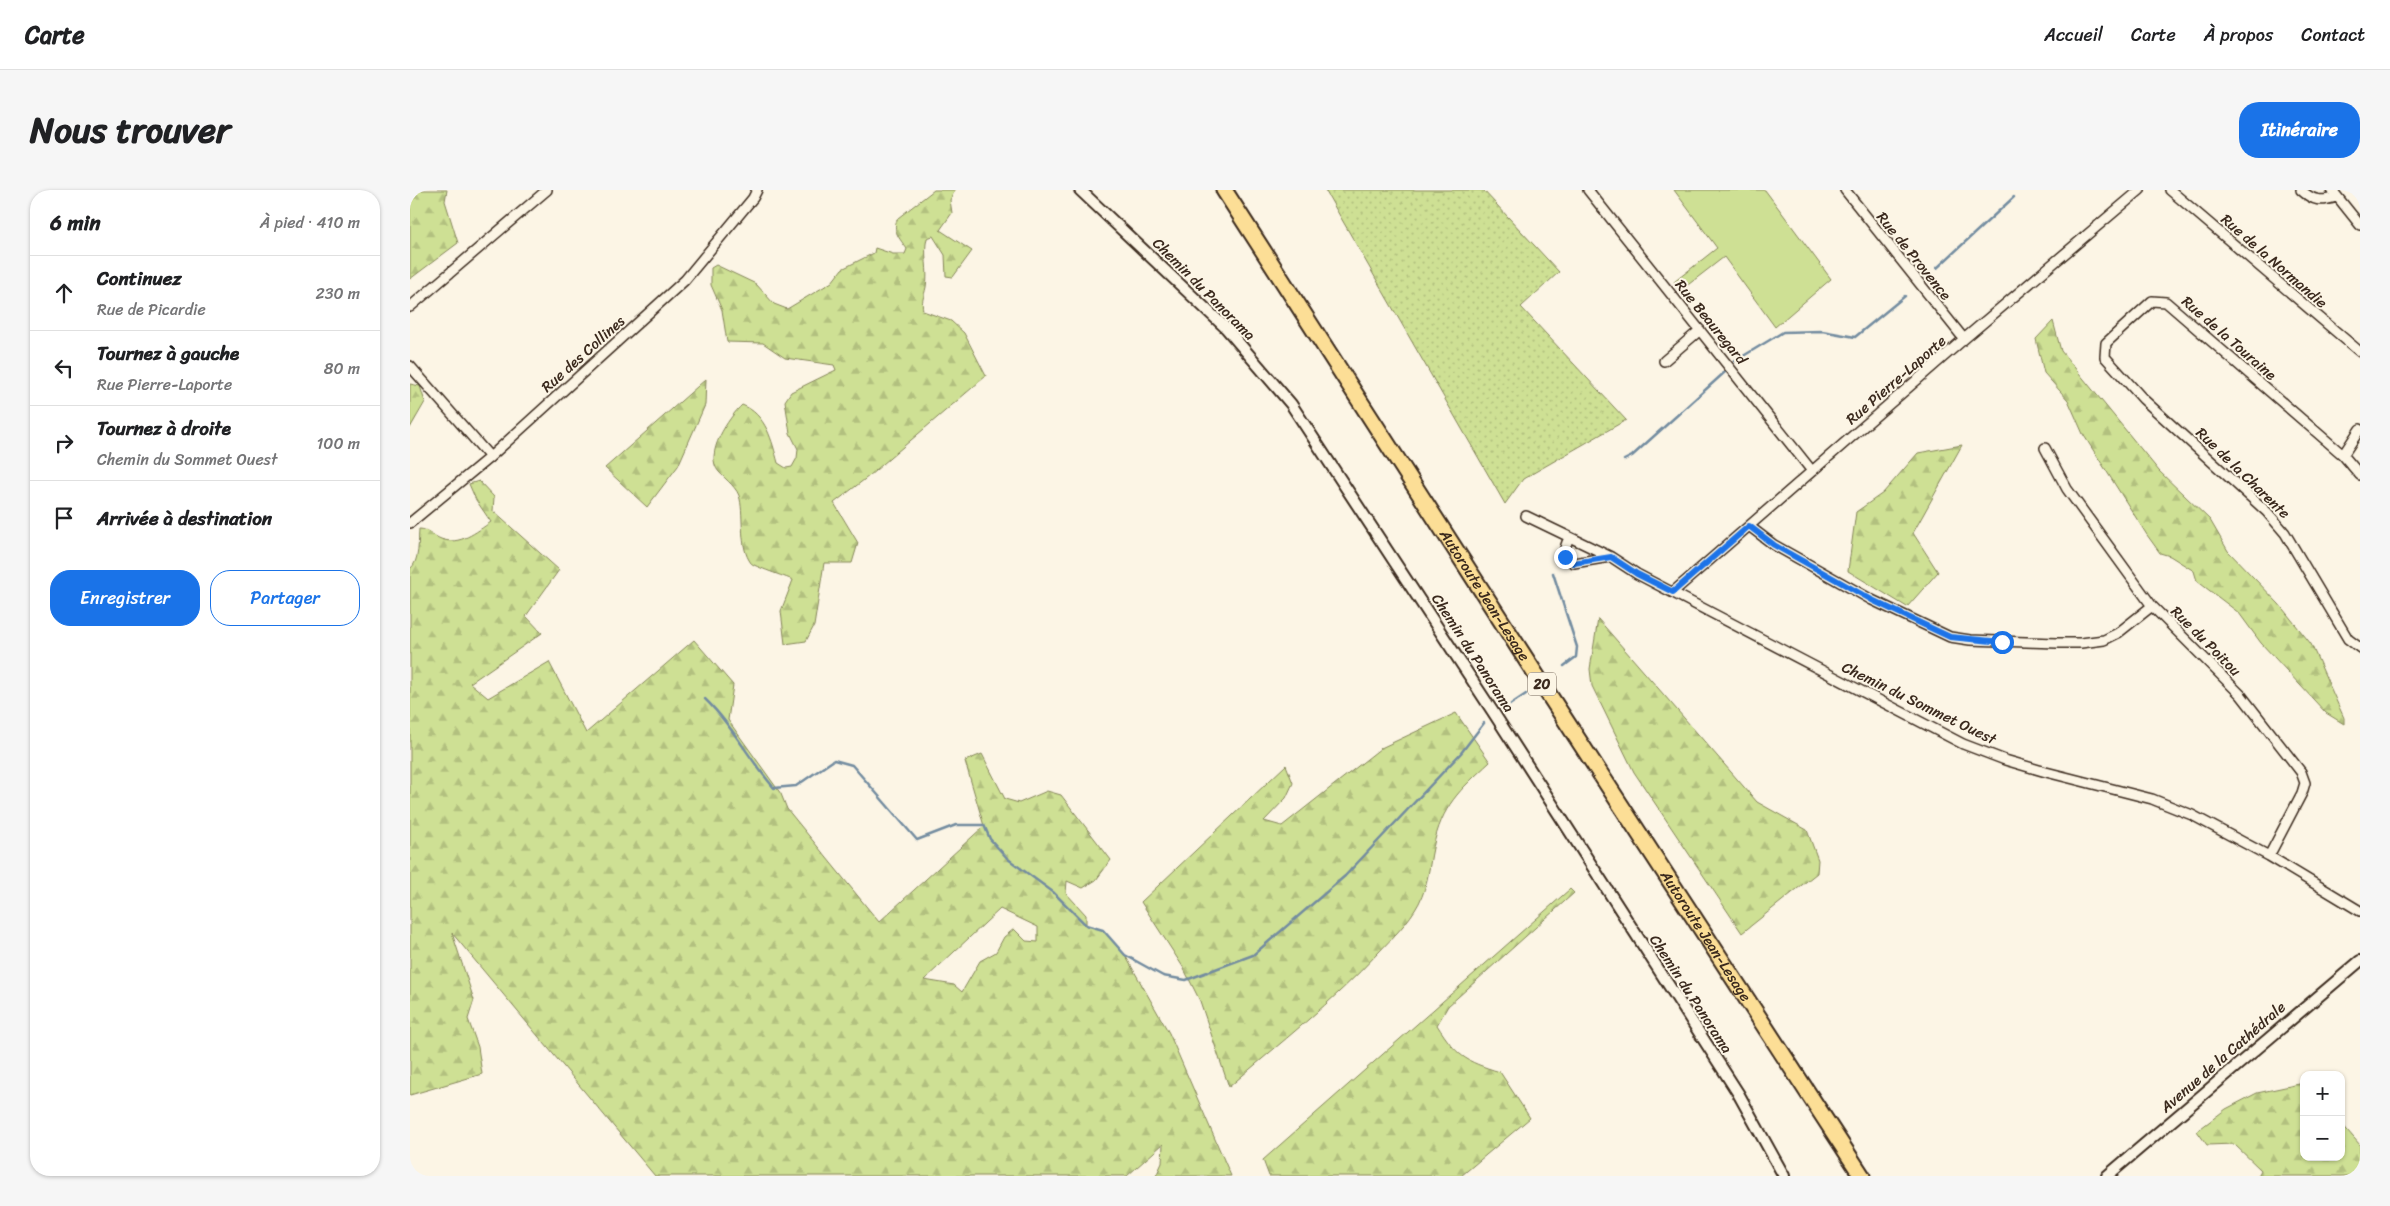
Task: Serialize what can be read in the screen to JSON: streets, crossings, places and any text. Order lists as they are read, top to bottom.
{
  "streets": {
    "highway": ["Autoroute Jean-Lesage", "20"],
    "street": [
      "Rue de Provence",
      "Rue de la Normandie",
      "Chemin du Panorama",
      "Rue Beauregard",
      "Rue de la Touraine",
      "Rue des Collines",
      "Rue Pierre-Laporte",
      "Rue de la Charente",
      "Rue du Poitou",
      "Chemin du Sommet Ouest",
      "Avenue de la Cathédrale"
    ]
  },
  "crossings": [
    ["Rue de Provence", "Rue Pierre-Laporte"],
    ["Rue Beauregard", "Rue Pierre-Laporte"],
    ["Rue de la Touraine", "Rue de la Charente"],
    ["Rue Pierre-Laporte", "Chemin du Sommet Ouest"],
    ["Rue du Poitou", "Chemin du Sommet Ouest"]
  ],
  "page": {
    "header": "Carte",
    "nav": [
      "Accueil",
      "Carte",
      "À propos",
      "Contact"
    ],
    "title": "Nous trouver",
    "buttons": [
      "Itinéraire",
      ["Enregistrer", "Partager"]
    ],
    "heading": ["6 min", "À pied · 410 m"],
    "list": [
      ["Continuez", "Rue de Picardie", "230 m"],
      ["Tournez à gauche", "Rue Pierre-Laporte", "80 m"],
      ["Tournez à droite", "Chemin du Sommet Ouest", "100 m"],
      "Arrivée à destination"
    ],
    "map_buttons": ["+", "−"]
  }
}
